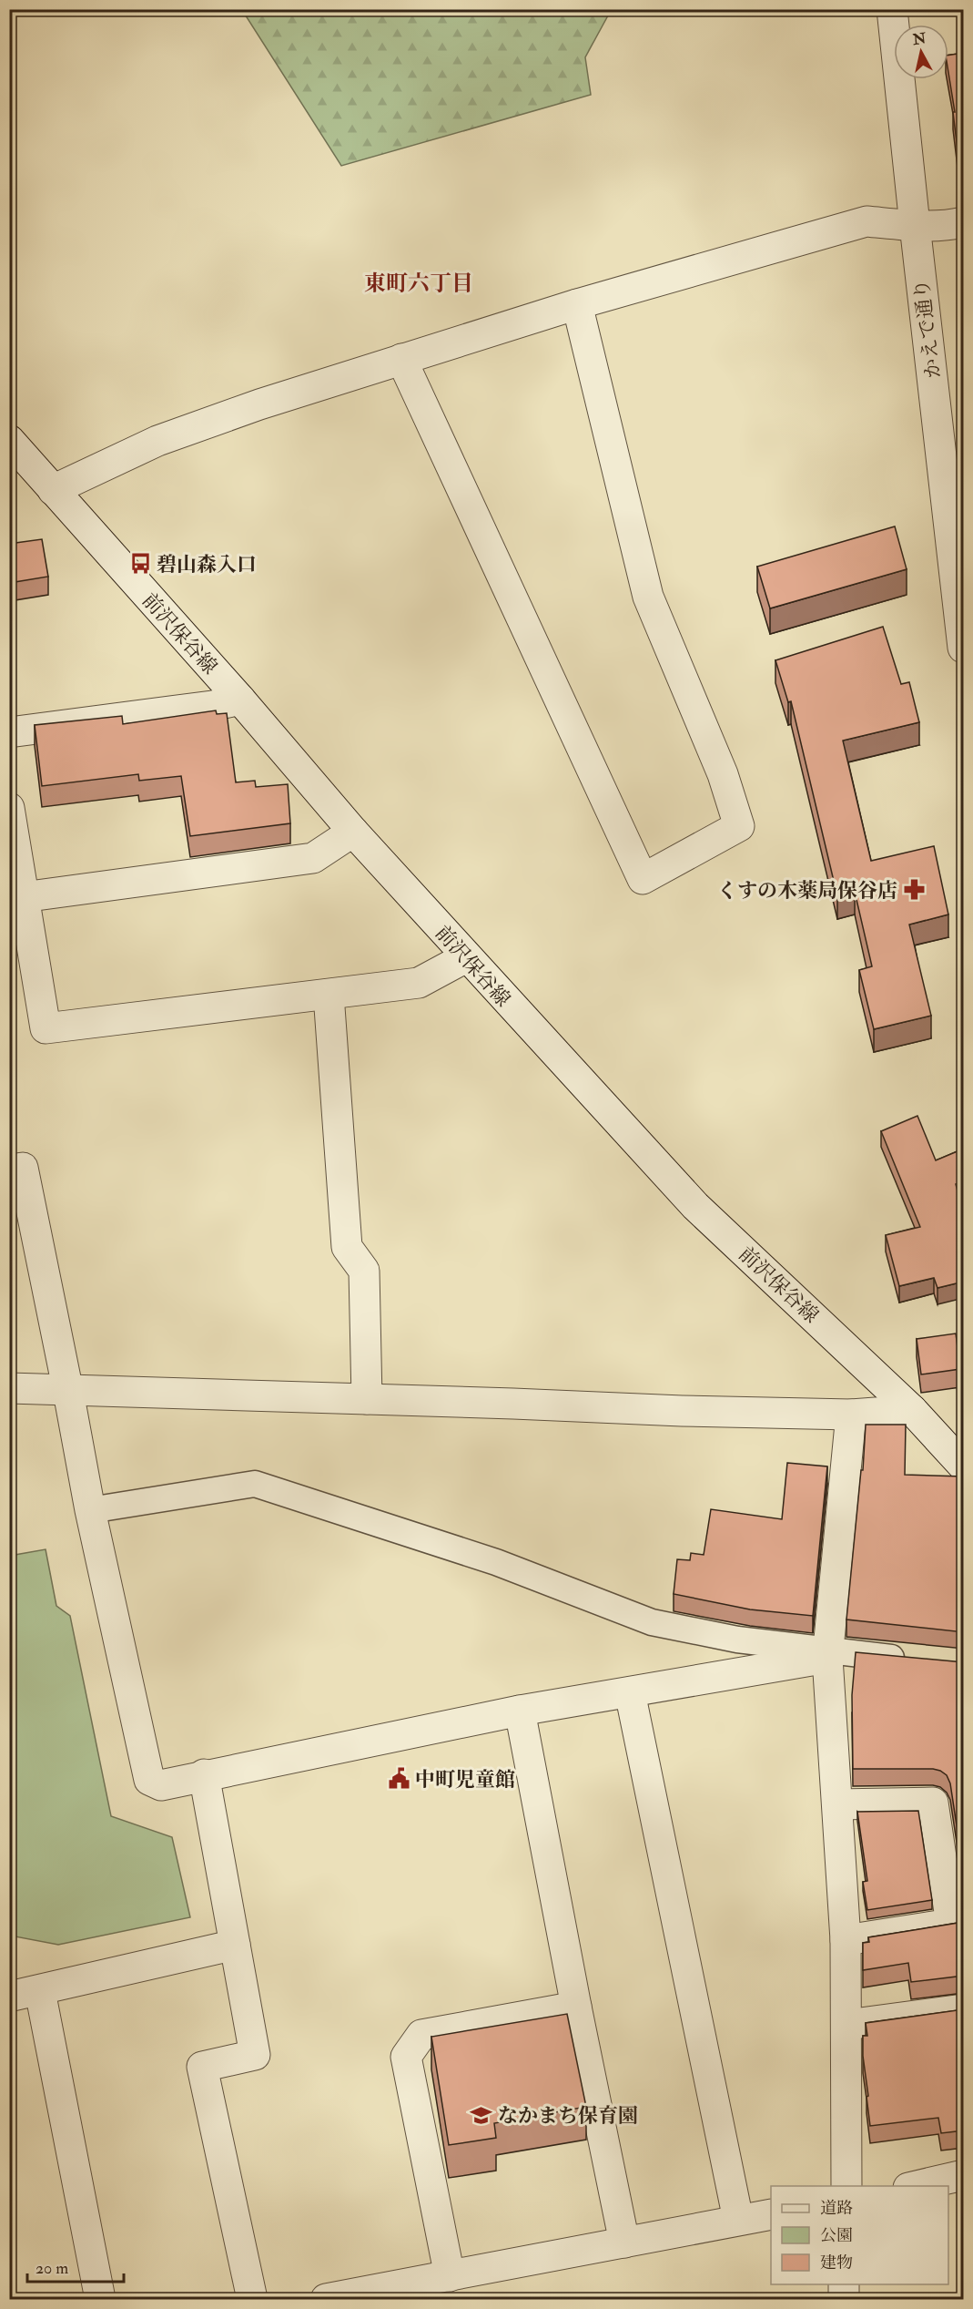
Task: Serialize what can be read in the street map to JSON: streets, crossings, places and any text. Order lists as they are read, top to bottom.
{
  "streets": {
    "street": ["かえで通り", "前沢保谷線"]
  },
  "districts": ["東町六丁目"],
  "places": {
    "bus stop": ["碧山森入口"],
    "pharmacy": ["くすの木薬局保谷店"],
    "public building": ["中町児童館"],
    "school or university": ["なかまち保育園"]
  },
  "legend": ["道路", "公園", "建物"],
  "scale_bar": "20 m",
  "north": "top"
}
